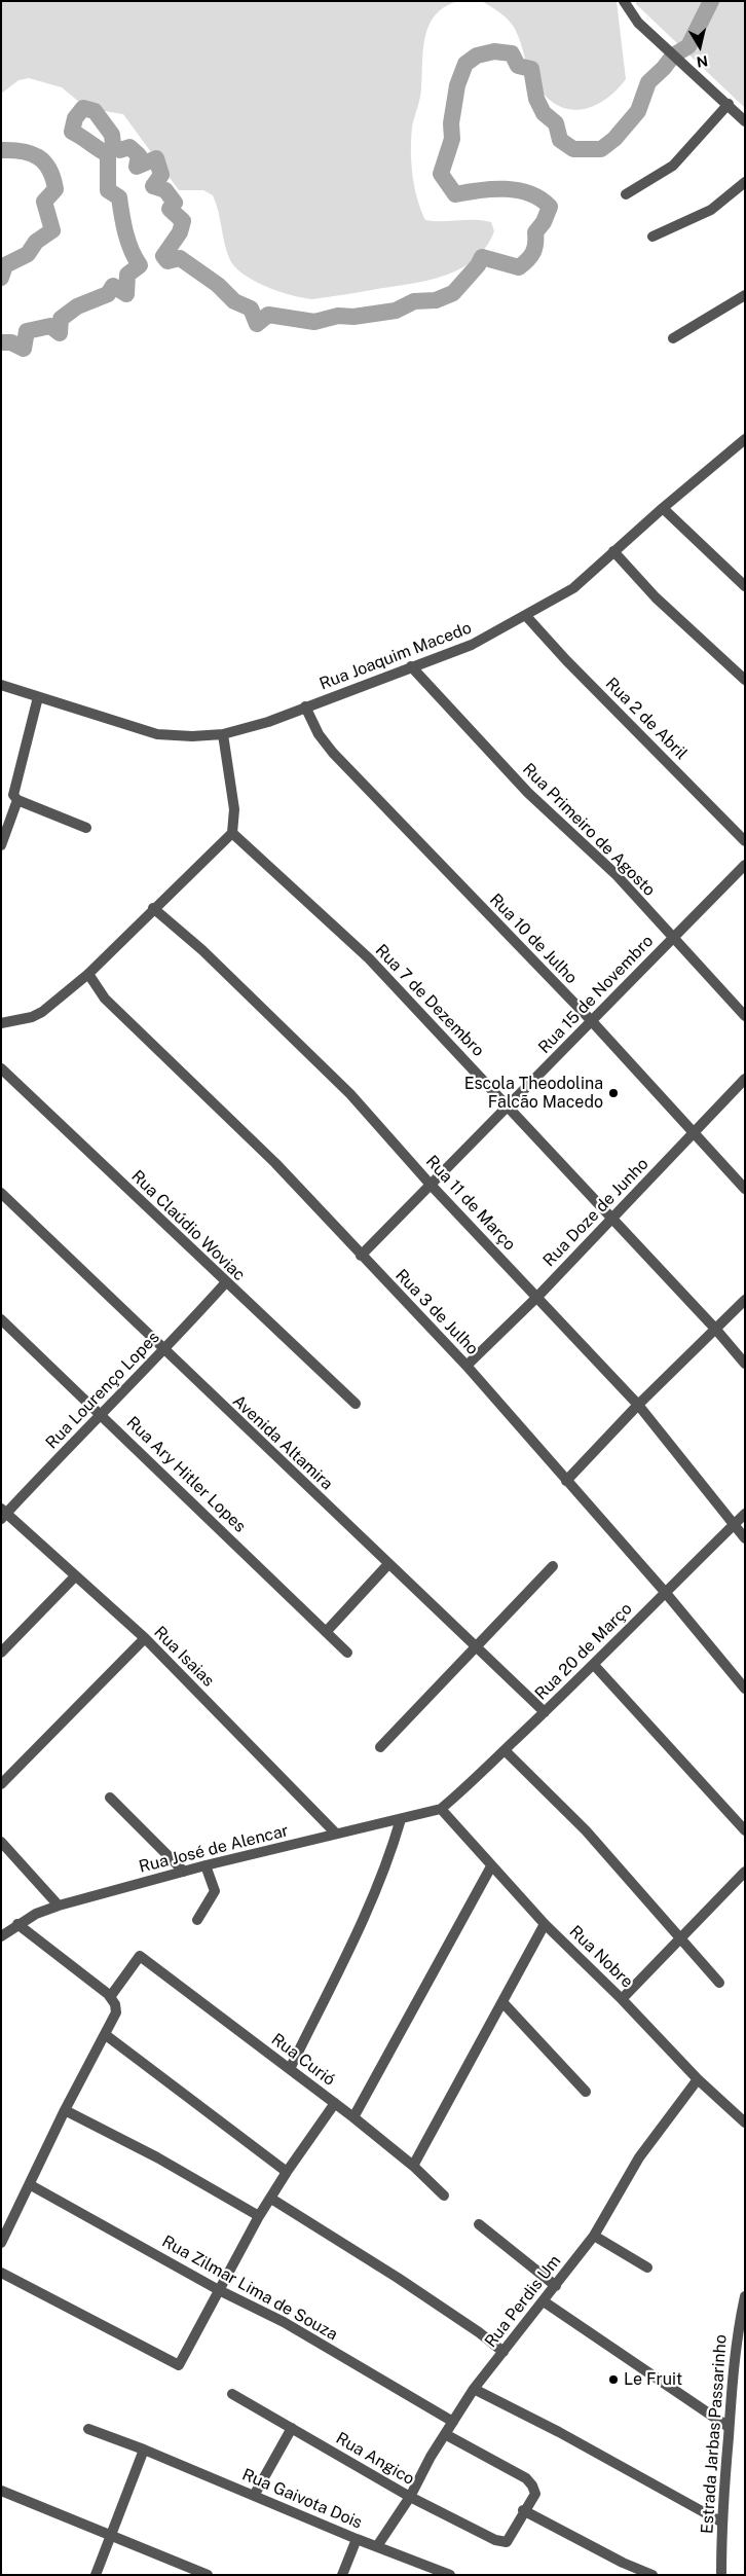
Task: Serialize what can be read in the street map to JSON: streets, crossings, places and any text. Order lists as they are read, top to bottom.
{
  "streets": {
    "street": [
      "Rua Joaquim Macedo",
      "Rua 2 de Abril",
      "Rua Primeiro de Agosto",
      "Rua 10 de Julho",
      "Rua 15 de Novembro",
      "Rua 7 de Dezembro",
      "Rua 11 de Março",
      "Rua Doze de Junho",
      "Rua Claúdio Woviac",
      "Rua 3 de Julho",
      "Rua Lourenço Lopes",
      "Avenida Altamira",
      "Rua Ary Hitler Lopes",
      "Rua 20 de Março",
      "Rua Isaias",
      "Rua José de Alencar",
      "Rua Nobre",
      "Rua Curió",
      "Rua Zilmar Lima de Souza",
      "Rua Perdis Um",
      "Estrada Jarbas Passarinho",
      "Rua Angico",
      "Rua Gaivota Dois"
    ]
  },
  "crossings": [
    ["Rua Joaquim Macedo", "Rua 2 de Abril"],
    ["Rua Joaquim Macedo", "Rua Primeiro de Agosto"],
    ["Rua Joaquim Macedo", "Rua 10 de Julho"],
    ["Rua Primeiro de Agosto", "Rua 15 de Novembro"],
    ["Rua 10 de Julho", "Rua 15 de Novembro"],
    ["Rua 10 de Julho", "Rua Doze de Junho"],
    ["Rua 15 de Novembro", "Rua 7 de Dezembro"],
    ["Rua 15 de Novembro", "Rua 11 de Março"],
    ["Rua 15 de Novembro", "Rua 3 de Julho"],
    ["Rua 7 de Dezembro", "Rua Doze de Junho"],
    ["Rua 11 de Março", "Rua Doze de Junho"],
    ["Rua 11 de Março", "Rua 20 de Março"],
    ["Rua Doze de Junho", "Rua 3 de Julho"],
    ["Rua Claúdio Woviac", "Rua Lourenço Lopes"],
    ["Rua 3 de Julho", "Rua 20 de Março"],
    ["Rua Lourenço Lopes", "Avenida Altamira"],
    ["Rua Lourenço Lopes", "Rua Ary Hitler Lopes"],
    ["Rua Lourenço Lopes", "Rua Isaias"],
    ["Avenida Altamira", "Rua 20 de Março"],
    ["Rua 20 de Março", "Rua José de Alencar"],
    ["Rua 20 de Março", "Rua Nobre"],
    ["Rua Isaias", "Rua José de Alencar"],
    ["Rua José de Alencar", "Rua Nobre"],
    ["Rua Nobre", "Rua Perdis Um"],
    ["Rua Zilmar Lima de Souza", "Rua Perdis Um"],
    ["Rua Perdis Um", "Rua Angico"],
    ["Rua Perdis Um", "Rua Gaivota Dois"]
  ],
  "places": ["Escola Theodolina Falcão Macedo", "Le Fruit"],
  "north": "bottom"
}
